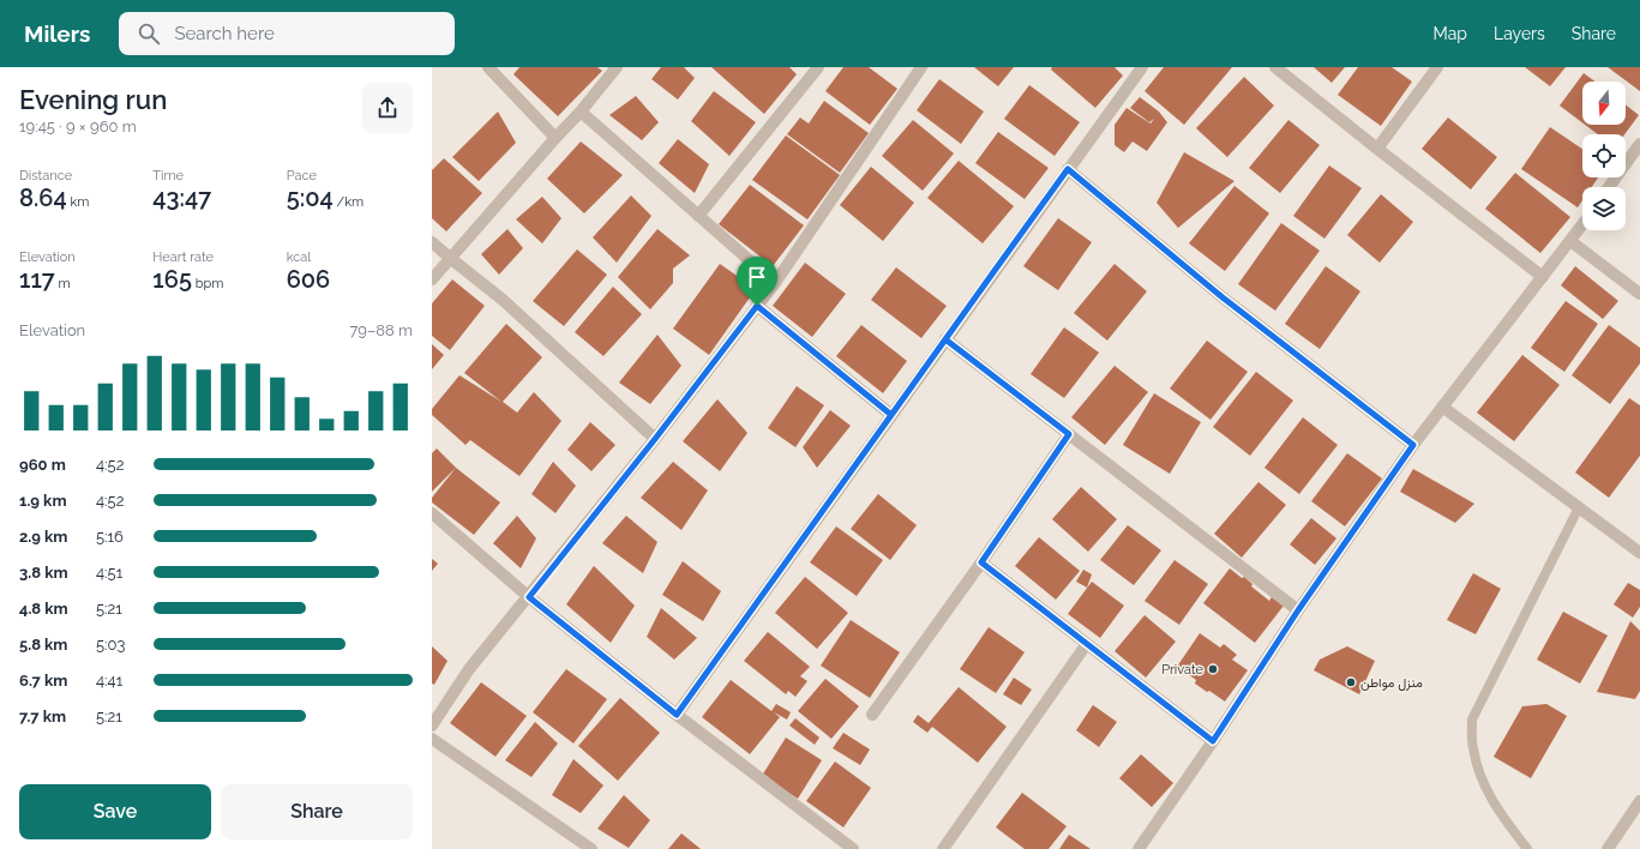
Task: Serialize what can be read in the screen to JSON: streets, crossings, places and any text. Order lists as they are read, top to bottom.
{
  "places": ["Private", "منزل مواطن"],
  "north": "bottom",
  "page": {
    "header": "Milers",
    "search": "Search here",
    "nav": ["Map", "Layers", "Share"],
    "heading": ["Evening run", "19:45 · 9 × 960 m"],
    "stats": [
      ["Distance", "8.64 km"],
      ["Time", "43:47"],
      ["Pace", "5:04 /km"],
      ["Elevation", "117 m"],
      ["Heart rate", "165 bpm"],
      ["kcal", "606"]
    ],
    "chart": ["Elevation", "79–88 m"],
    "list": [
      {
        "name": "960 m",
        "note": "4:52"
      },
      {
        "name": "1.9 km",
        "note": "4:52"
      },
      {
        "name": "2.9 km",
        "note": "5:16"
      },
      {
        "name": "3.8 km",
        "note": "4:51"
      },
      {
        "name": "4.8 km",
        "note": "5:21"
      },
      {
        "name": "5.8 km",
        "note": "5:03"
      },
      {
        "name": "6.7 km",
        "note": "4:41"
      },
      {
        "name": "7.7 km",
        "note": "5:21"
      }
    ],
    "buttons": ["Save", "Share"]
  }
}
